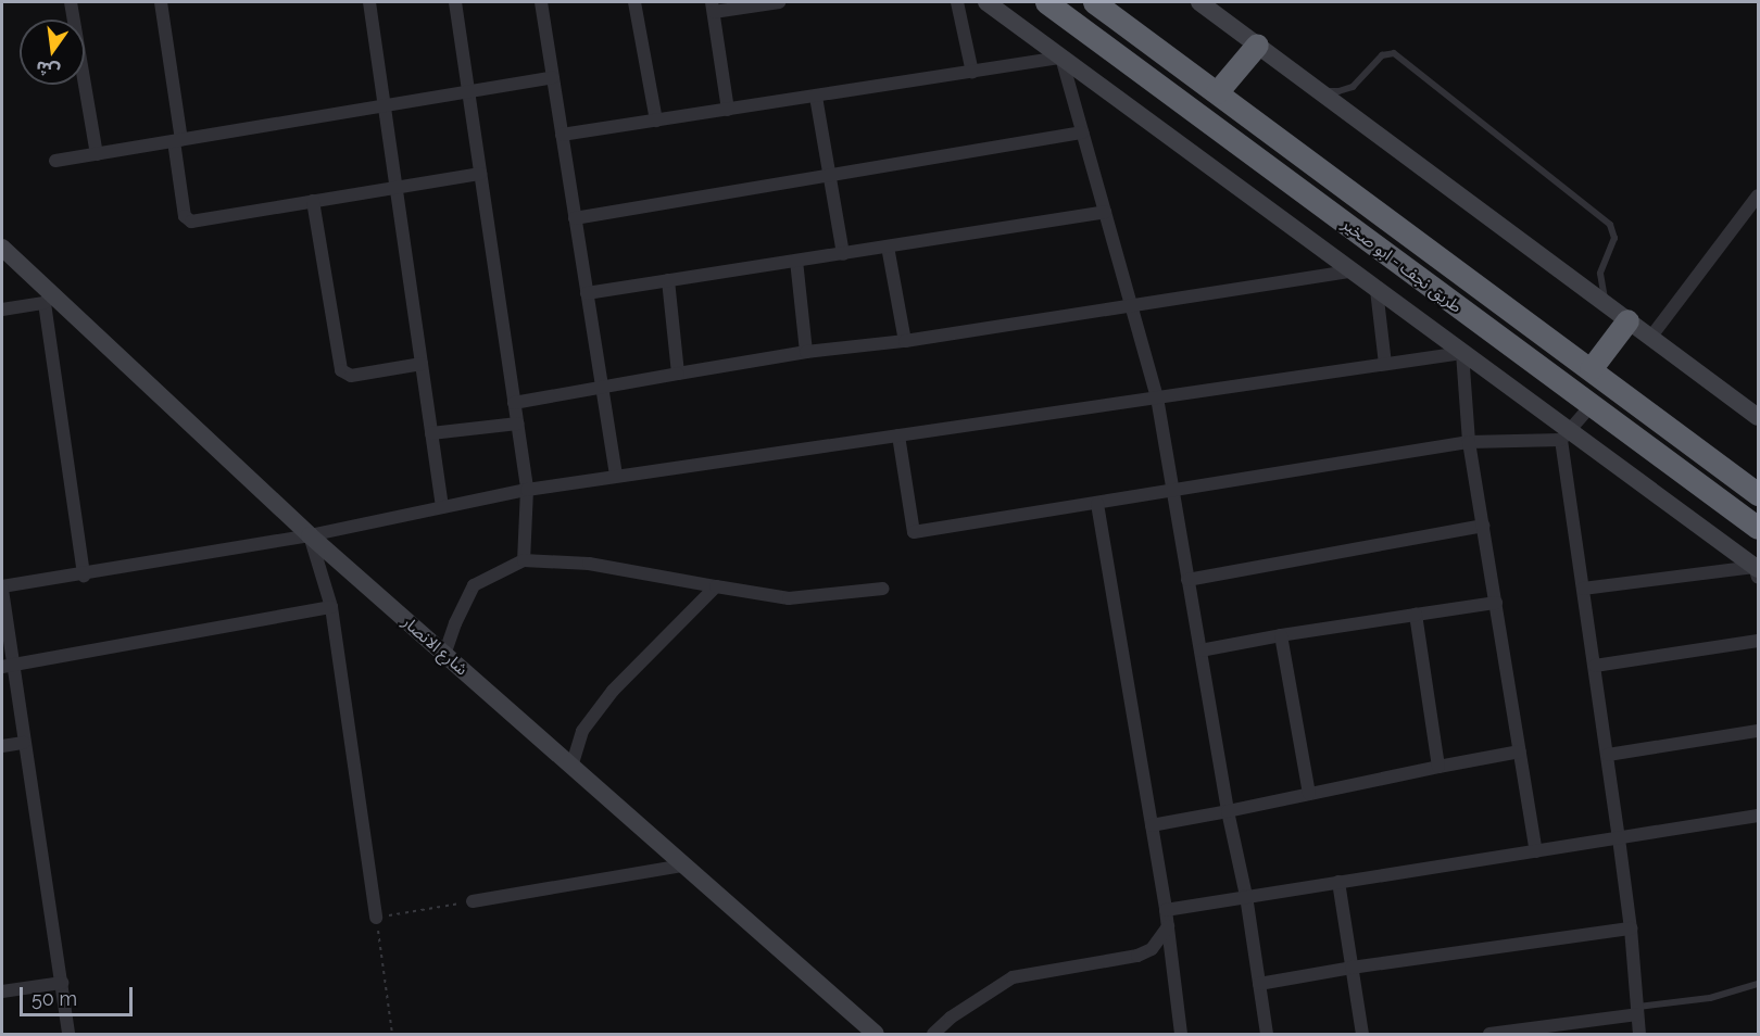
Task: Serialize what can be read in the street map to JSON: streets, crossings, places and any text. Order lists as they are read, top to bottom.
{
  "streets": {
    "highway": ["طريق نجف - ابو صخير"],
    "main road": ["شارع الانصار"]
  },
  "scale_bar": "50 m",
  "north": "bottom"
}
